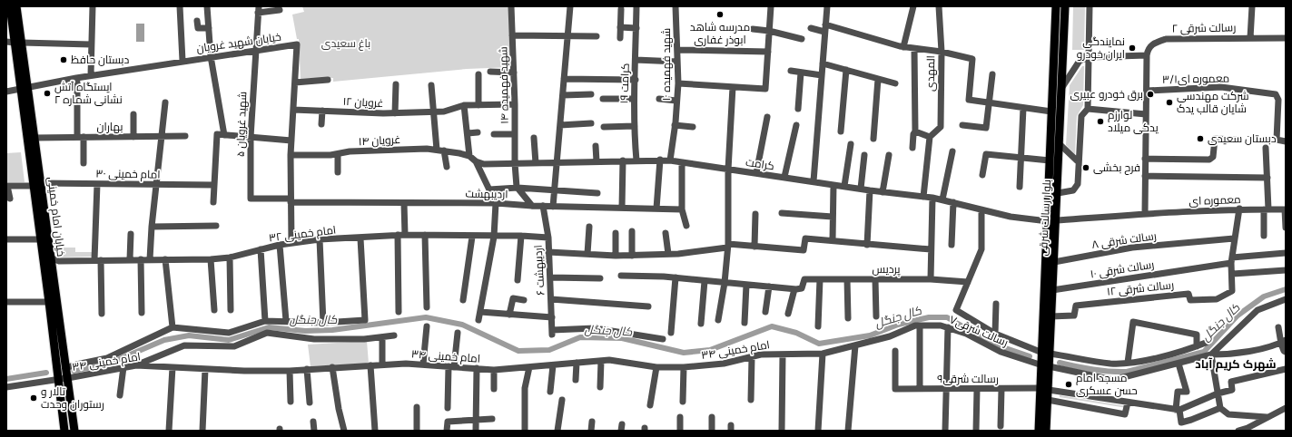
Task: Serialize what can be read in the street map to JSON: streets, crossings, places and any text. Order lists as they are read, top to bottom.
{
  "streets": {
    "main road": ["خیابان امام خمینی", "بلوار رسالت شرقی"],
    "street": [
      "رسالت شرقی ۲",
      "خیابان شهید غرویان",
      "شهید فهمیده ۱۰",
      "المهدی",
      "معموره ای۳/۱",
      "کرامت ۱۹",
      "شهید فهمیده ۱۴",
      "غرویان ۱۲",
      "شهید غرویان ۵",
      "بهاران",
      "غرویان ۱۴",
      "کرامت",
      "امام خمینی ۳۰",
      "اردیبهشت",
      "معموره ای",
      "امام خمینی ۳۲",
      "رسالت شرقی ۸",
      "پردیس",
      "رسالت شرقی ۱۰",
      "اردیبهشت ۶",
      "رسالت شرقی ۱۲",
      "رسالت شرقی۷",
      "امام خمینی ۳۴",
      "رسالت شرقی۹"
    ]
  },
  "crossings": [
    ["خیابان شهید غرویان", "غرویان ۱۲"],
    ["خیابان شهید غرویان", "شهید غرویان ۵"],
    ["خیابان شهید غرویان", "غرویان ۱۴"],
    ["خیابان شهید غرویان", "اردیبهشت"],
    ["خیابان شهید غرویان", "خیابان امام خمینی"],
    ["خیابان شهید غرویان", "امام خمینی ۳۲"],
    ["شهید فهمیده ۱۰", "کرامت"],
    ["کرامت ۱۹", "کرامت"],
    ["شهید فهمیده ۱۴", "غرویان ۱۲"],
    ["شهید فهمیده ۱۴", "کرامت"],
    ["شهید غرویان ۵", "اردیبهشت"],
    ["بهاران", "خیابان امام خمینی"],
    ["کرامت", "معموره ای"],
    ["کرامت", "بلوار رسالت شرقی"],
    ["امام خمینی ۳۰", "خیابان امام خمینی"],
    ["اردیبهشت", "اردیبهشت ۶"],
    ["معموره ای", "بلوار رسالت شرقی"],
    ["خیابان امام خمینی", "امام خمینی ۳۴"],
    ["بلوار رسالت شرقی", "رسالت شرقی ۸"],
    ["بلوار رسالت شرقی", "رسالت شرقی ۱۰"],
    ["بلوار رسالت شرقی", "رسالت شرقی ۱۲"],
    ["بلوار رسالت شرقی", "رسالت شرقی۷"],
    ["بلوار رسالت شرقی", "رسالت شرقی۹"],
    ["امام خمینی ۳۲", "اردیبهشت ۶"],
    ["رسالت شرقی۷", "امام خمینی ۳۴"]
  ],
  "districts": ["شهرک کریم آباد"],
  "water": ["کال جنگل"],
  "parks": ["باغ سعیدی"],
  "places": [
    "مدرسه شاهد ابوذر غفاری",
    "نمایندگی ایران خودرو",
    "دبستان حافظ",
    "ایستگاه آتش نشانی شماره ۲",
    "برق خودرو عبیری",
    "شرکت مهندسی شایان قالب یدک",
    "لوارزم یدکی میلاد",
    "دبستان سعیدی",
    "فرح بخشی",
    "مسجد امام حسن عسکری",
    "تالار و رستوران وحدت"
  ]
}
